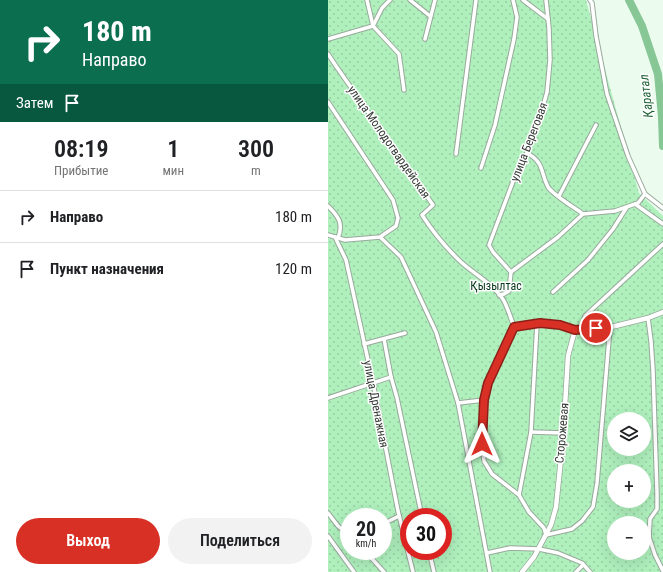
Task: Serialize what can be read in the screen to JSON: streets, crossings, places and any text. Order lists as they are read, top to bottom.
{
  "streets": {
    "street": [
      "улица Молодогвардейская",
      "улица Береговая",
      "улица Дренажная",
      "Сторожевая"
    ]
  },
  "water": ["Қаратал"],
  "parks": ["Қызылтас"],
  "page": {
    "turn": ["180 m", "Направо"],
    "then": "Затем",
    "eta": [
      "08:19",
      "Прибытие",
      "1",
      "мин",
      "300",
      "m"
    ],
    "list": [
      {
        "name": "Направо",
        "value": "180 m"
      },
      {
        "name": "Пункт назначения",
        "value": "120 m"
      }
    ],
    "map_buttons": ["+", "−"],
    "speed": "20 km/h",
    "limit": "30",
    "buttons": ["Выход", "Поделиться"]
  }
}
